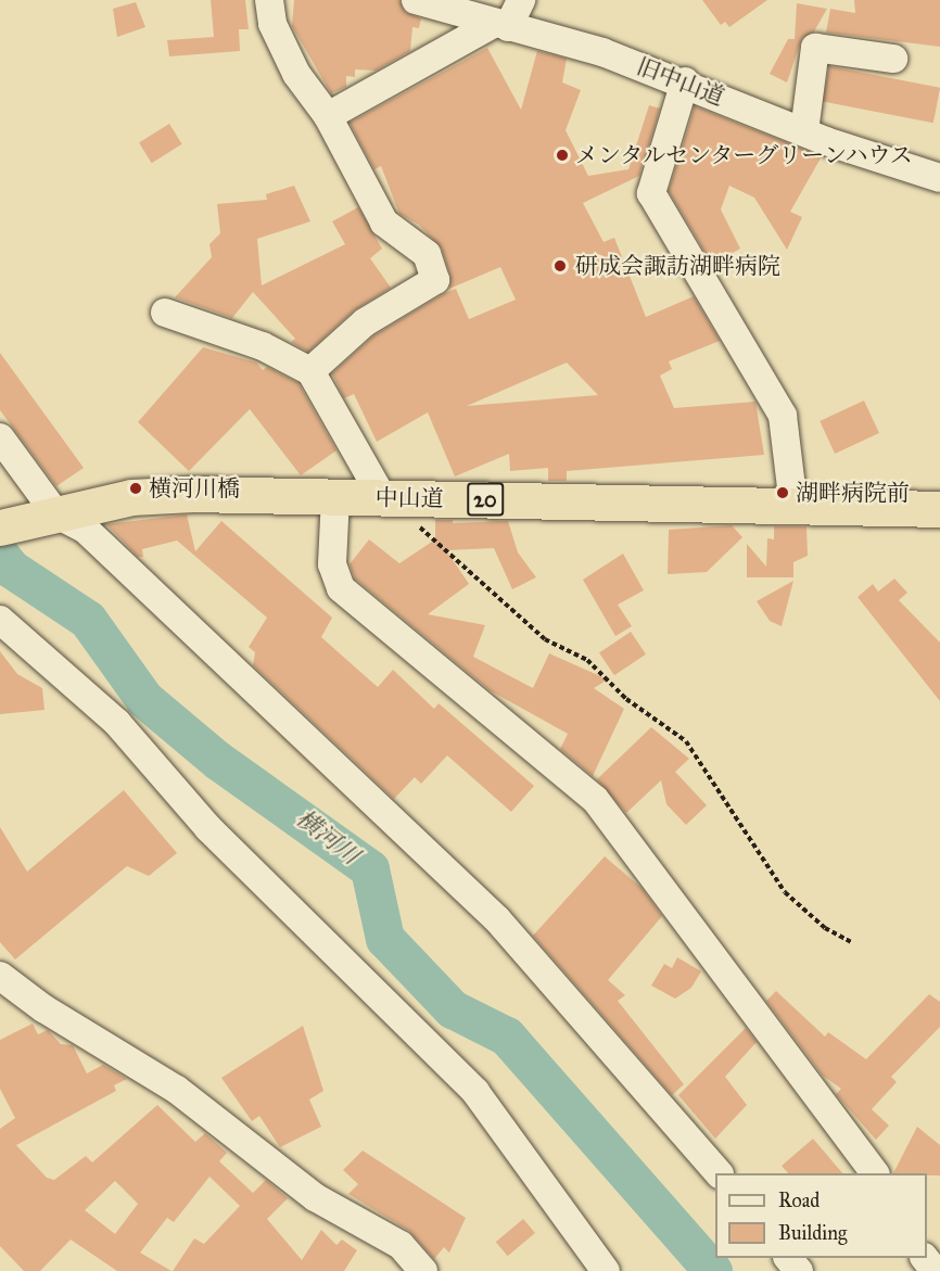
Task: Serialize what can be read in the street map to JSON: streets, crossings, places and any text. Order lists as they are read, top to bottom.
{
  "streets": {
    "highway": ["中山道", "20"],
    "street": ["旧中山道"]
  },
  "water": ["横河川"],
  "places": [
    "メンタルセンターグリーンハウス",
    "研成会諏訪湖畔病院",
    "横河川橋",
    "湖畔病院前"
  ],
  "legend": ["Road", "Building"]
}
